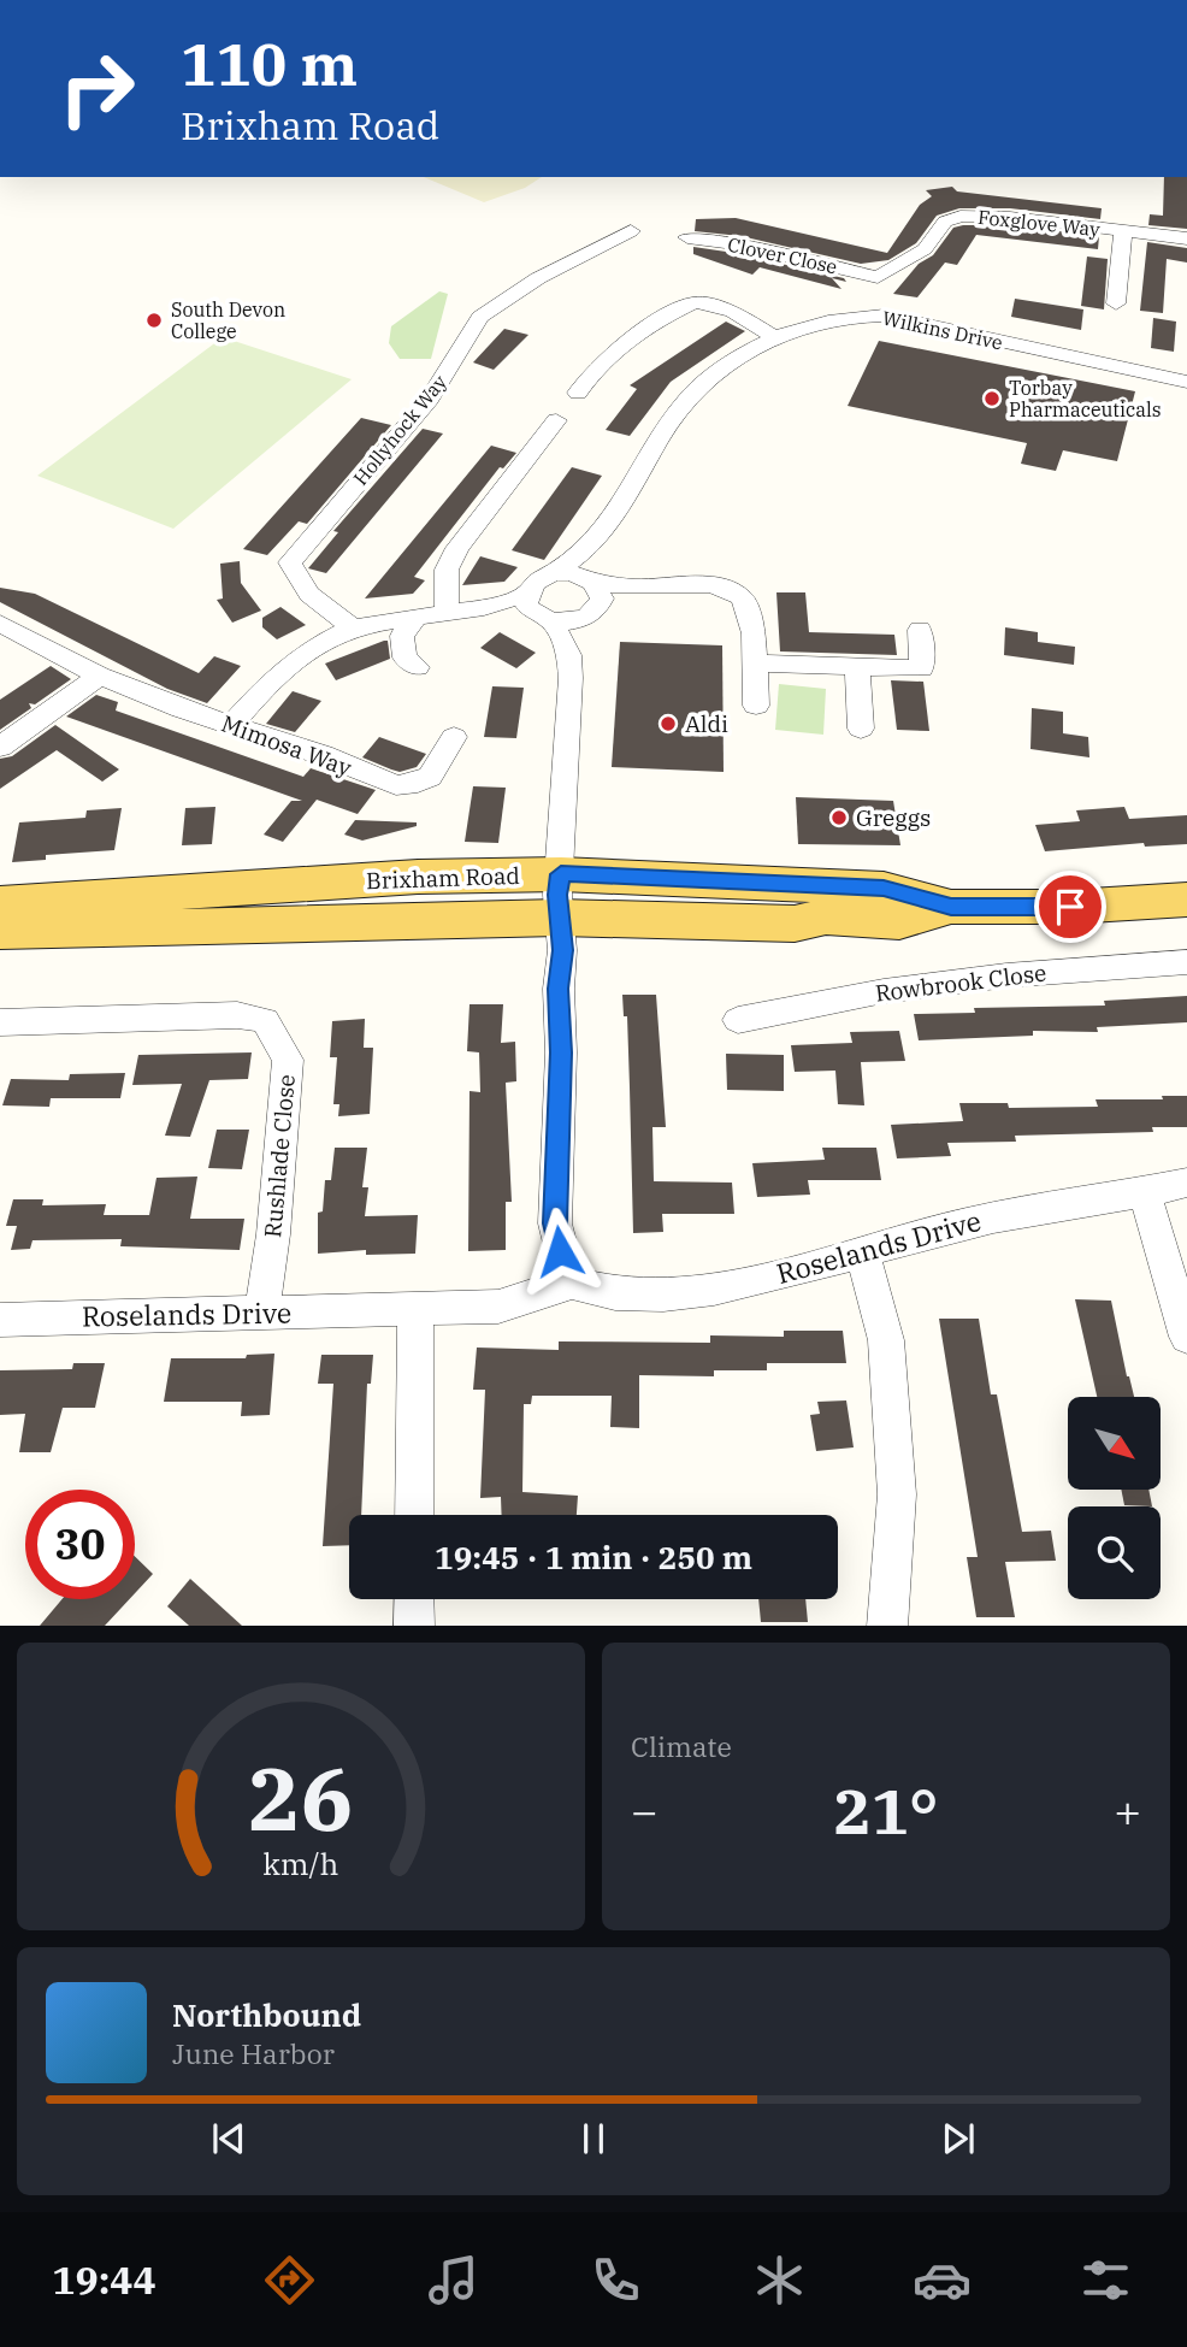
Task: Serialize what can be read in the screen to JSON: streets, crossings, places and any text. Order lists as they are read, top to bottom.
{
  "streets": {
    "main road": ["Brixham Road"],
    "street": [
      "Foxglove Way",
      "Clover Close",
      "Wilkins Drive",
      "Hollyhock Way",
      "Mimosa Way",
      "Rowbrook Close",
      "Rushlade Close",
      "Roselands Drive"
    ]
  },
  "crossings": [
    ["Foxglove Way", "Clover Close"],
    ["Wilkins Drive", "Brixham Road"],
    ["Rushlade Close", "Roselands Drive"]
  ],
  "places": [
    "South Devon College",
    "Torbay Pharmaceuticals",
    "Aldi",
    "Greggs"
  ],
  "north": "bottom right",
  "page": {
    "turn": ["110 m", "Brixham Road"],
    "limit": "30",
    "trip": "19:45 · 1 min · 250 m",
    "tile": "Climate",
    "heat": ["−", "21°", "+"],
    "song": ["Northbound", "June Harbor"],
    "tabs": "19:44",
    "gauge": ["26", "km/h"]
  }
}
